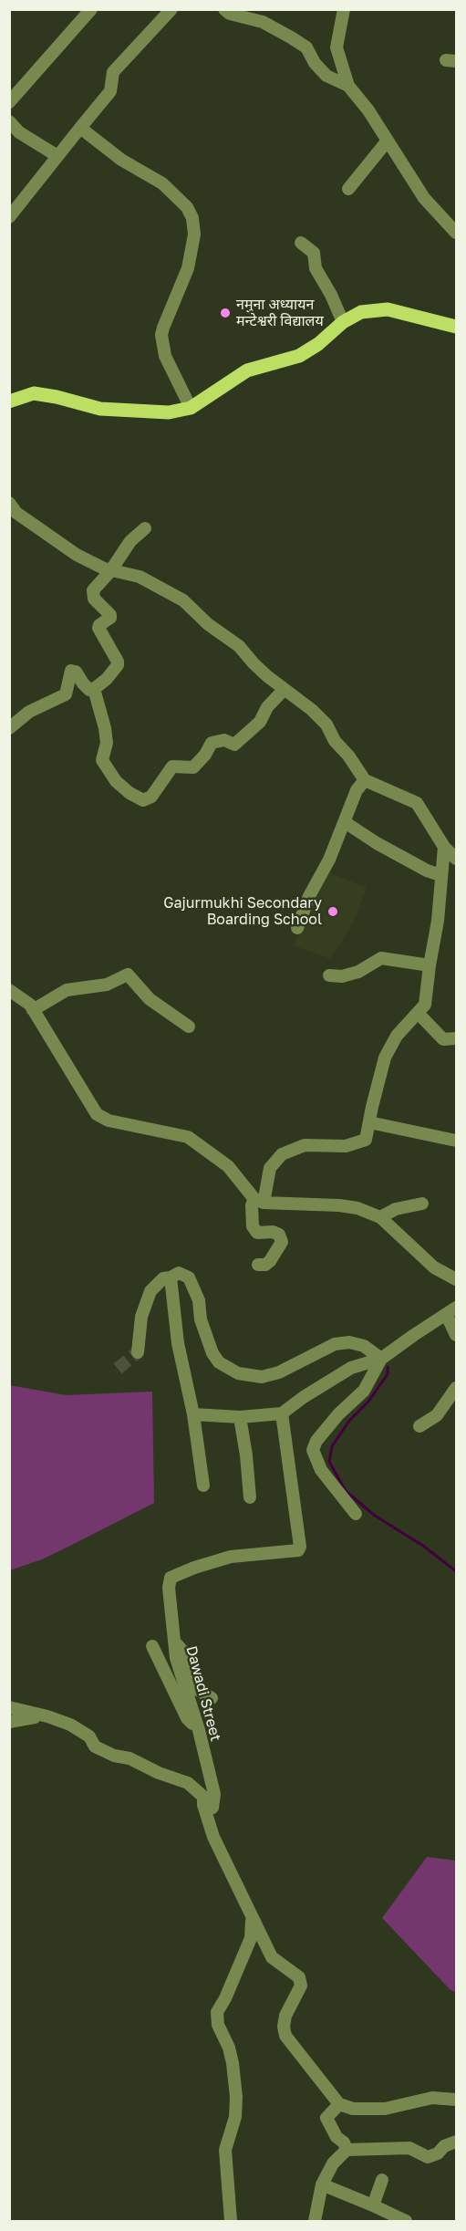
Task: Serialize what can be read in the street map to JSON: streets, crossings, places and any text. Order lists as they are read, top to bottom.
{
  "streets": {
    "street": ["Dawadi Street"]
  },
  "places": ["नमुना अध्यायन मन्टेश्वरी विद्यालय", "Gajurmukhi Secondary Boarding School"]
}
